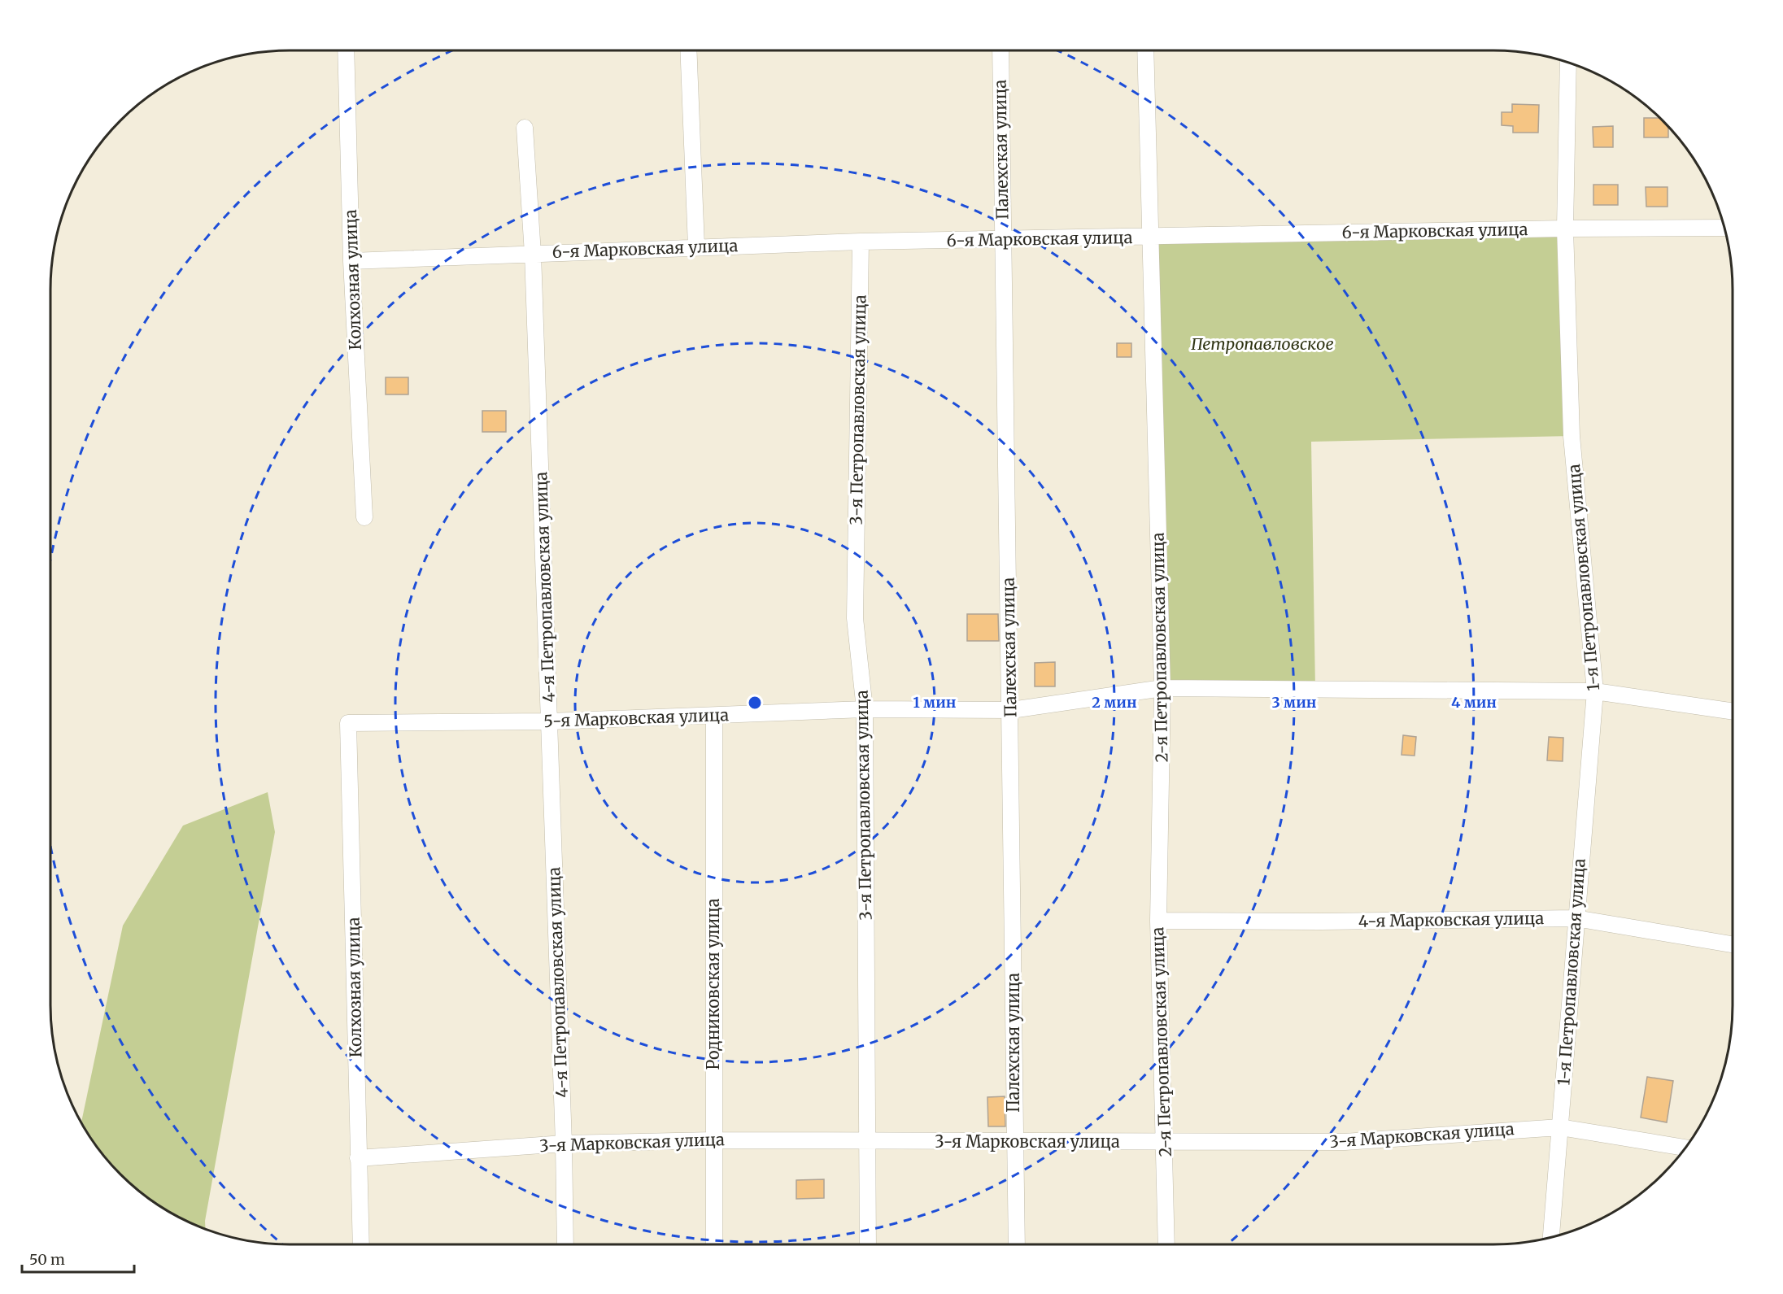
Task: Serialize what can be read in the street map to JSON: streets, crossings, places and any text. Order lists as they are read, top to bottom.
{
  "streets": {
    "street": [
      "Палехская улица",
      "6-я Марковская улица",
      "Колхозная улица",
      "3-я Петропавловская улица",
      "1-я Петропавловская улица",
      "4-я Петропавловская улица",
      "2-я Петропавловская улица",
      "5-я Марковская улица",
      "4-я Марковская улица",
      "Родниковская улица",
      "3-я Марковская улица"
    ]
  },
  "crossings": [
    ["Палехская улица", "6-я Марковская улица"],
    ["Палехская улица", "5-я Марковская улица"],
    ["Палехская улица", "3-я Марковская улица"],
    ["6-я Марковская улица", "Колхозная улица"],
    ["6-я Марковская улица", "3-я Петропавловская улица"],
    ["6-я Марковская улица", "1-я Петропавловская улица"],
    ["6-я Марковская улица", "4-я Петропавловская улица"],
    ["6-я Марковская улица", "2-я Петропавловская улица"],
    ["Колхозная улица", "5-я Марковская улица"],
    ["Колхозная улица", "3-я Марковская улица"],
    ["3-я Петропавловская улица", "5-я Марковская улица"],
    ["3-я Петропавловская улица", "3-я Марковская улица"],
    ["1-я Петропавловская улица", "5-я Марковская улица"],
    ["1-я Петропавловская улица", "4-я Марковская улица"],
    ["1-я Петропавловская улица", "3-я Марковская улица"],
    ["4-я Петропавловская улица", "5-я Марковская улица"],
    ["4-я Петропавловская улица", "3-я Марковская улица"],
    ["2-я Петропавловская улица", "5-я Марковская улица"],
    ["2-я Петропавловская улица", "4-я Марковская улица"],
    ["2-я Петропавловская улица", "3-я Марковская улица"],
    ["5-я Марковская улица", "Родниковская улица"],
    ["Родниковская улица", "3-я Марковская улица"]
  ],
  "parks": ["Петропавловское"],
  "scale_bar": "50 m",
  "rings": [
    "1 мин",
    "2 мин",
    "3 мин",
    "4 мин"
  ]
}
